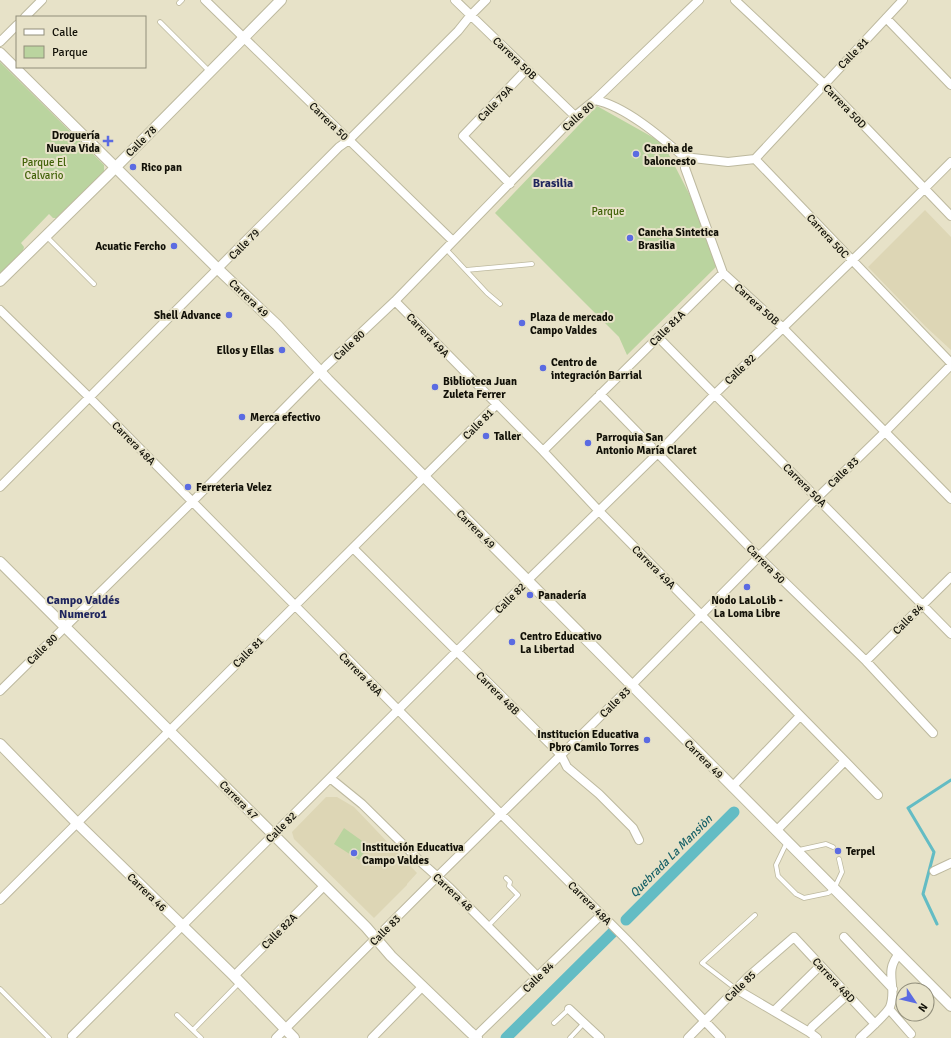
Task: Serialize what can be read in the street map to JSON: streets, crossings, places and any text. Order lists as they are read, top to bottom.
{
  "streets": {
    "street": [
      "Calle 81",
      "Carrera 50B",
      "Calle 79A",
      "Carrera 50D",
      "Calle 80",
      "Carrera 50",
      "Calle 78",
      "Carrera 50C",
      "Calle 79",
      "Carrera 49",
      "Calle 81A",
      "Carrera 49A",
      "Calle 82",
      "Carrera 48A",
      "Calle 83",
      "Carrera 50A",
      "Calle 84",
      "Carrera 48B",
      "Carrera 47",
      "Carrera 46",
      "Carrera 48",
      "Calle 82A",
      "Carrera 48D",
      "Calle 85"
    ]
  },
  "crossings": [
    ["Calle 81", "Carrera 50D"],
    ["Calle 81", "Carrera 50C"],
    ["Calle 81", "Carrera 49"],
    ["Calle 81", "Carrera 49A"],
    ["Calle 81", "Carrera 48A"],
    ["Calle 81", "Carrera 48B"],
    ["Calle 81", "Carrera 47"],
    ["Calle 81", "Carrera 46"],
    ["Carrera 50B", "Calle 79A"],
    ["Carrera 50B", "Calle 80"],
    ["Carrera 50B", "Calle 79"],
    ["Carrera 50B", "Calle 81A"],
    ["Carrera 50B", "Calle 82"],
    ["Carrera 50B", "Calle 83"],
    ["Calle 79A", "Calle 80"],
    ["Carrera 50D", "Calle 82"],
    ["Calle 80", "Carrera 50"],
    ["Calle 80", "Carrera 49"],
    ["Calle 80", "Carrera 49A"],
    ["Calle 80", "Carrera 48A"],
    ["Calle 80", "Carrera 47"],
    ["Carrera 50", "Calle 78"],
    ["Carrera 50", "Calle 79"],
    ["Carrera 50", "Calle 81A"],
    ["Carrera 50", "Calle 82"],
    ["Carrera 50", "Calle 83"],
    ["Carrera 50", "Calle 84"],
    ["Calle 78", "Carrera 49"],
    ["Carrera 50C", "Calle 82"],
    ["Carrera 50C", "Calle 83"],
    ["Calle 79", "Carrera 49"],
    ["Calle 79", "Carrera 48A"],
    ["Carrera 49", "Calle 82"],
    ["Carrera 49", "Calle 83"],
    ["Calle 81A", "Carrera 49A"],
    ["Calle 81A", "Carrera 50A"],
    ["Carrera 49A", "Calle 82"],
    ["Carrera 49A", "Calle 83"],
    ["Calle 82", "Carrera 48A"],
    ["Calle 82", "Carrera 50A"],
    ["Calle 82", "Carrera 48B"],
    ["Calle 82", "Carrera 47"],
    ["Calle 82", "Carrera 46"],
    ["Calle 82", "Carrera 48"],
    ["Carrera 48A", "Calle 83"],
    ["Carrera 48A", "Calle 84"],
    ["Carrera 48A", "Calle 85"],
    ["Calle 83", "Carrera 50A"],
    ["Calle 83", "Carrera 48B"],
    ["Calle 83", "Carrera 47"],
    ["Calle 83", "Carrera 46"],
    ["Calle 83", "Carrera 48"],
    ["Carrera 50A", "Calle 84"],
    ["Calle 84", "Carrera 47"],
    ["Calle 84", "Carrera 48"],
    ["Carrera 47", "Calle 82A"],
    ["Carrera 46", "Calle 82A"],
    ["Carrera 48D", "Calle 85"]
  ],
  "districts": ["Brasilia", "Campo Valdés Numero1"],
  "water": ["Quebrada La Mansiòn"],
  "parks": ["Parque El Calvario", "Parque"],
  "places": {
    "health": ["Droguería Nueva Vida"],
    "other": [
      "Cancha de baloncesto",
      "Rico pan",
      "Cancha Sintetica Brasilia",
      "Acuatic Fercho",
      "Shell Advance",
      "Plaza de mercado Campo Valdes",
      "Ellos y Ellas",
      "Centro de integración Barrial",
      "Biblioteca Juan Zuleta Ferrer",
      "Merca efectivo",
      "Taller",
      "Parroquia San Antonio María Claret",
      "Ferreteria Velez",
      "Nodo LaLoLib - La Loma Libre",
      "Panadería",
      "Centro Educativo La Libertad",
      "Institucion Educativa Pbro Camilo Torres",
      "Terpel",
      "Institución Educativa Campo Valdes"
    ]
  },
  "legend": ["Calle", "Parque"],
  "north": "bottom right"
}
